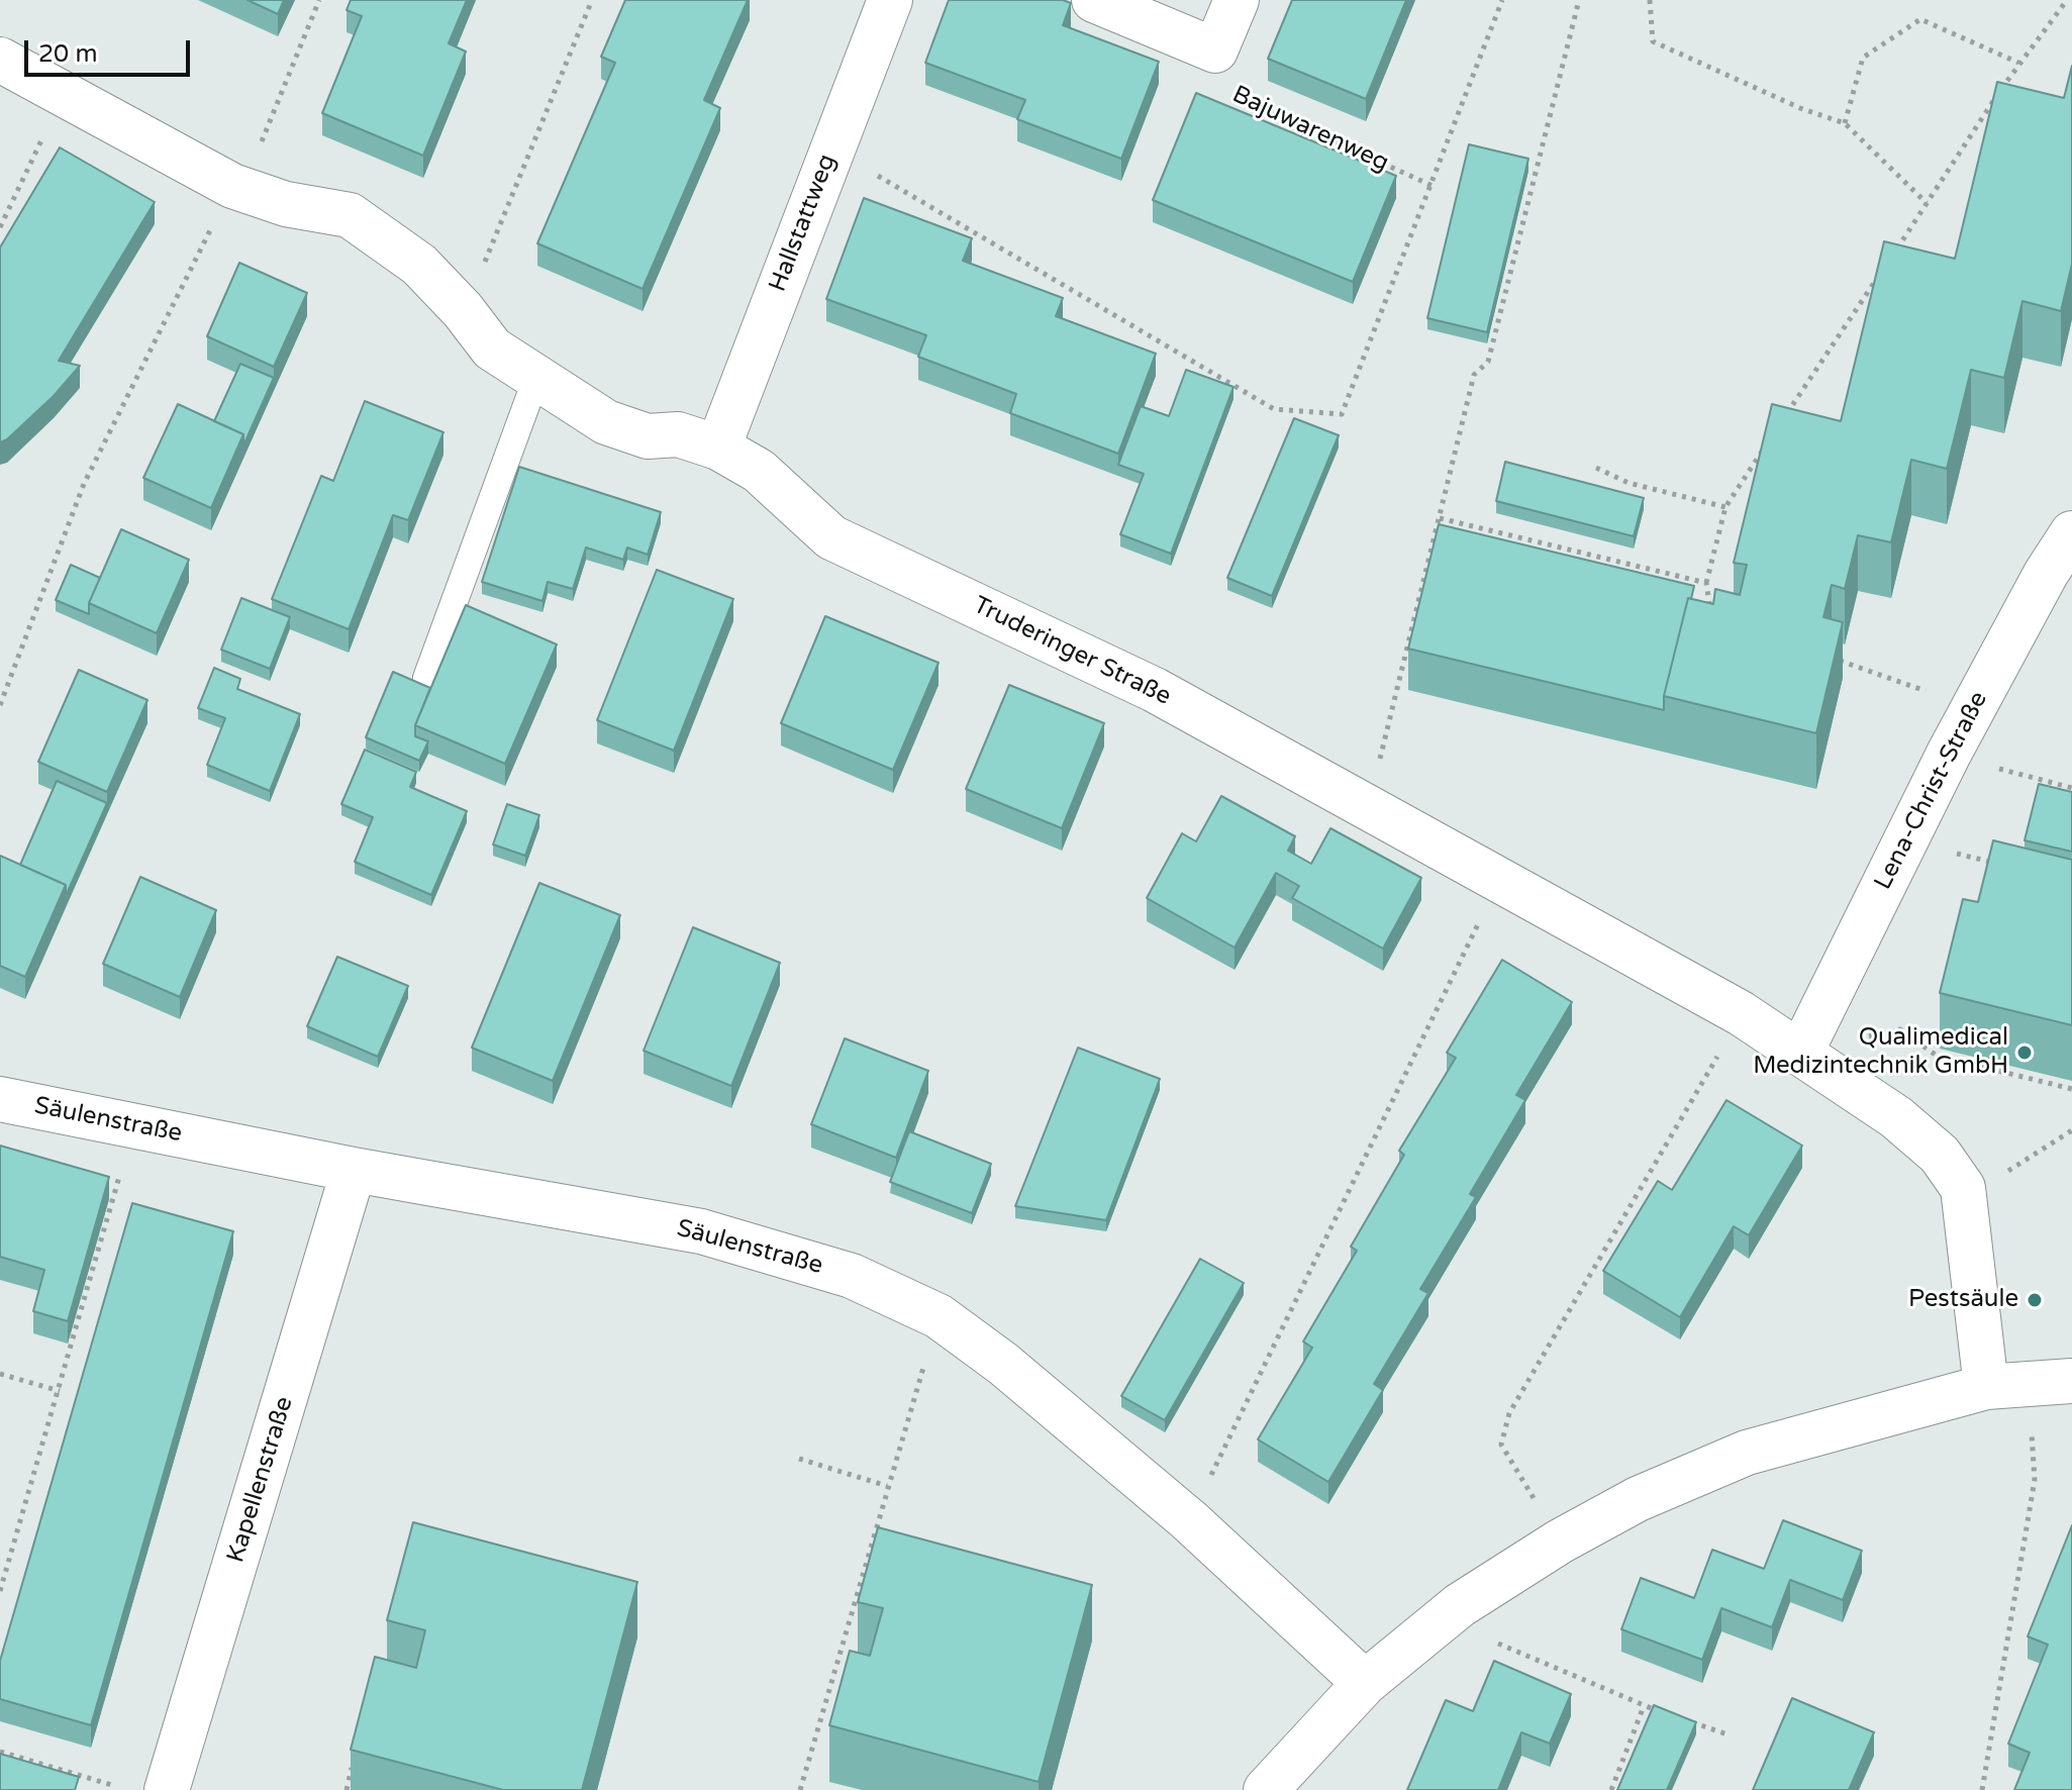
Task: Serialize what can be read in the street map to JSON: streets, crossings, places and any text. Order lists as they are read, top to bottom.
{
  "streets": {
    "street": [
      "Hallstattweg",
      "Truderinger Straße",
      "Lena-Christ-Straße",
      "Säulenstraße",
      "Kapellenstraße"
    ],
    "path": ["Bajuwarenweg"]
  },
  "crossings": [
    ["Hallstattweg", "Truderinger Straße"],
    ["Truderinger Straße", "Lena-Christ-Straße"],
    ["Säulenstraße", "Kapellenstraße"]
  ],
  "places": ["Qualimedical Medizintechnik GmbH", "Pestsäule"],
  "scale_bar": "20 m"
}
